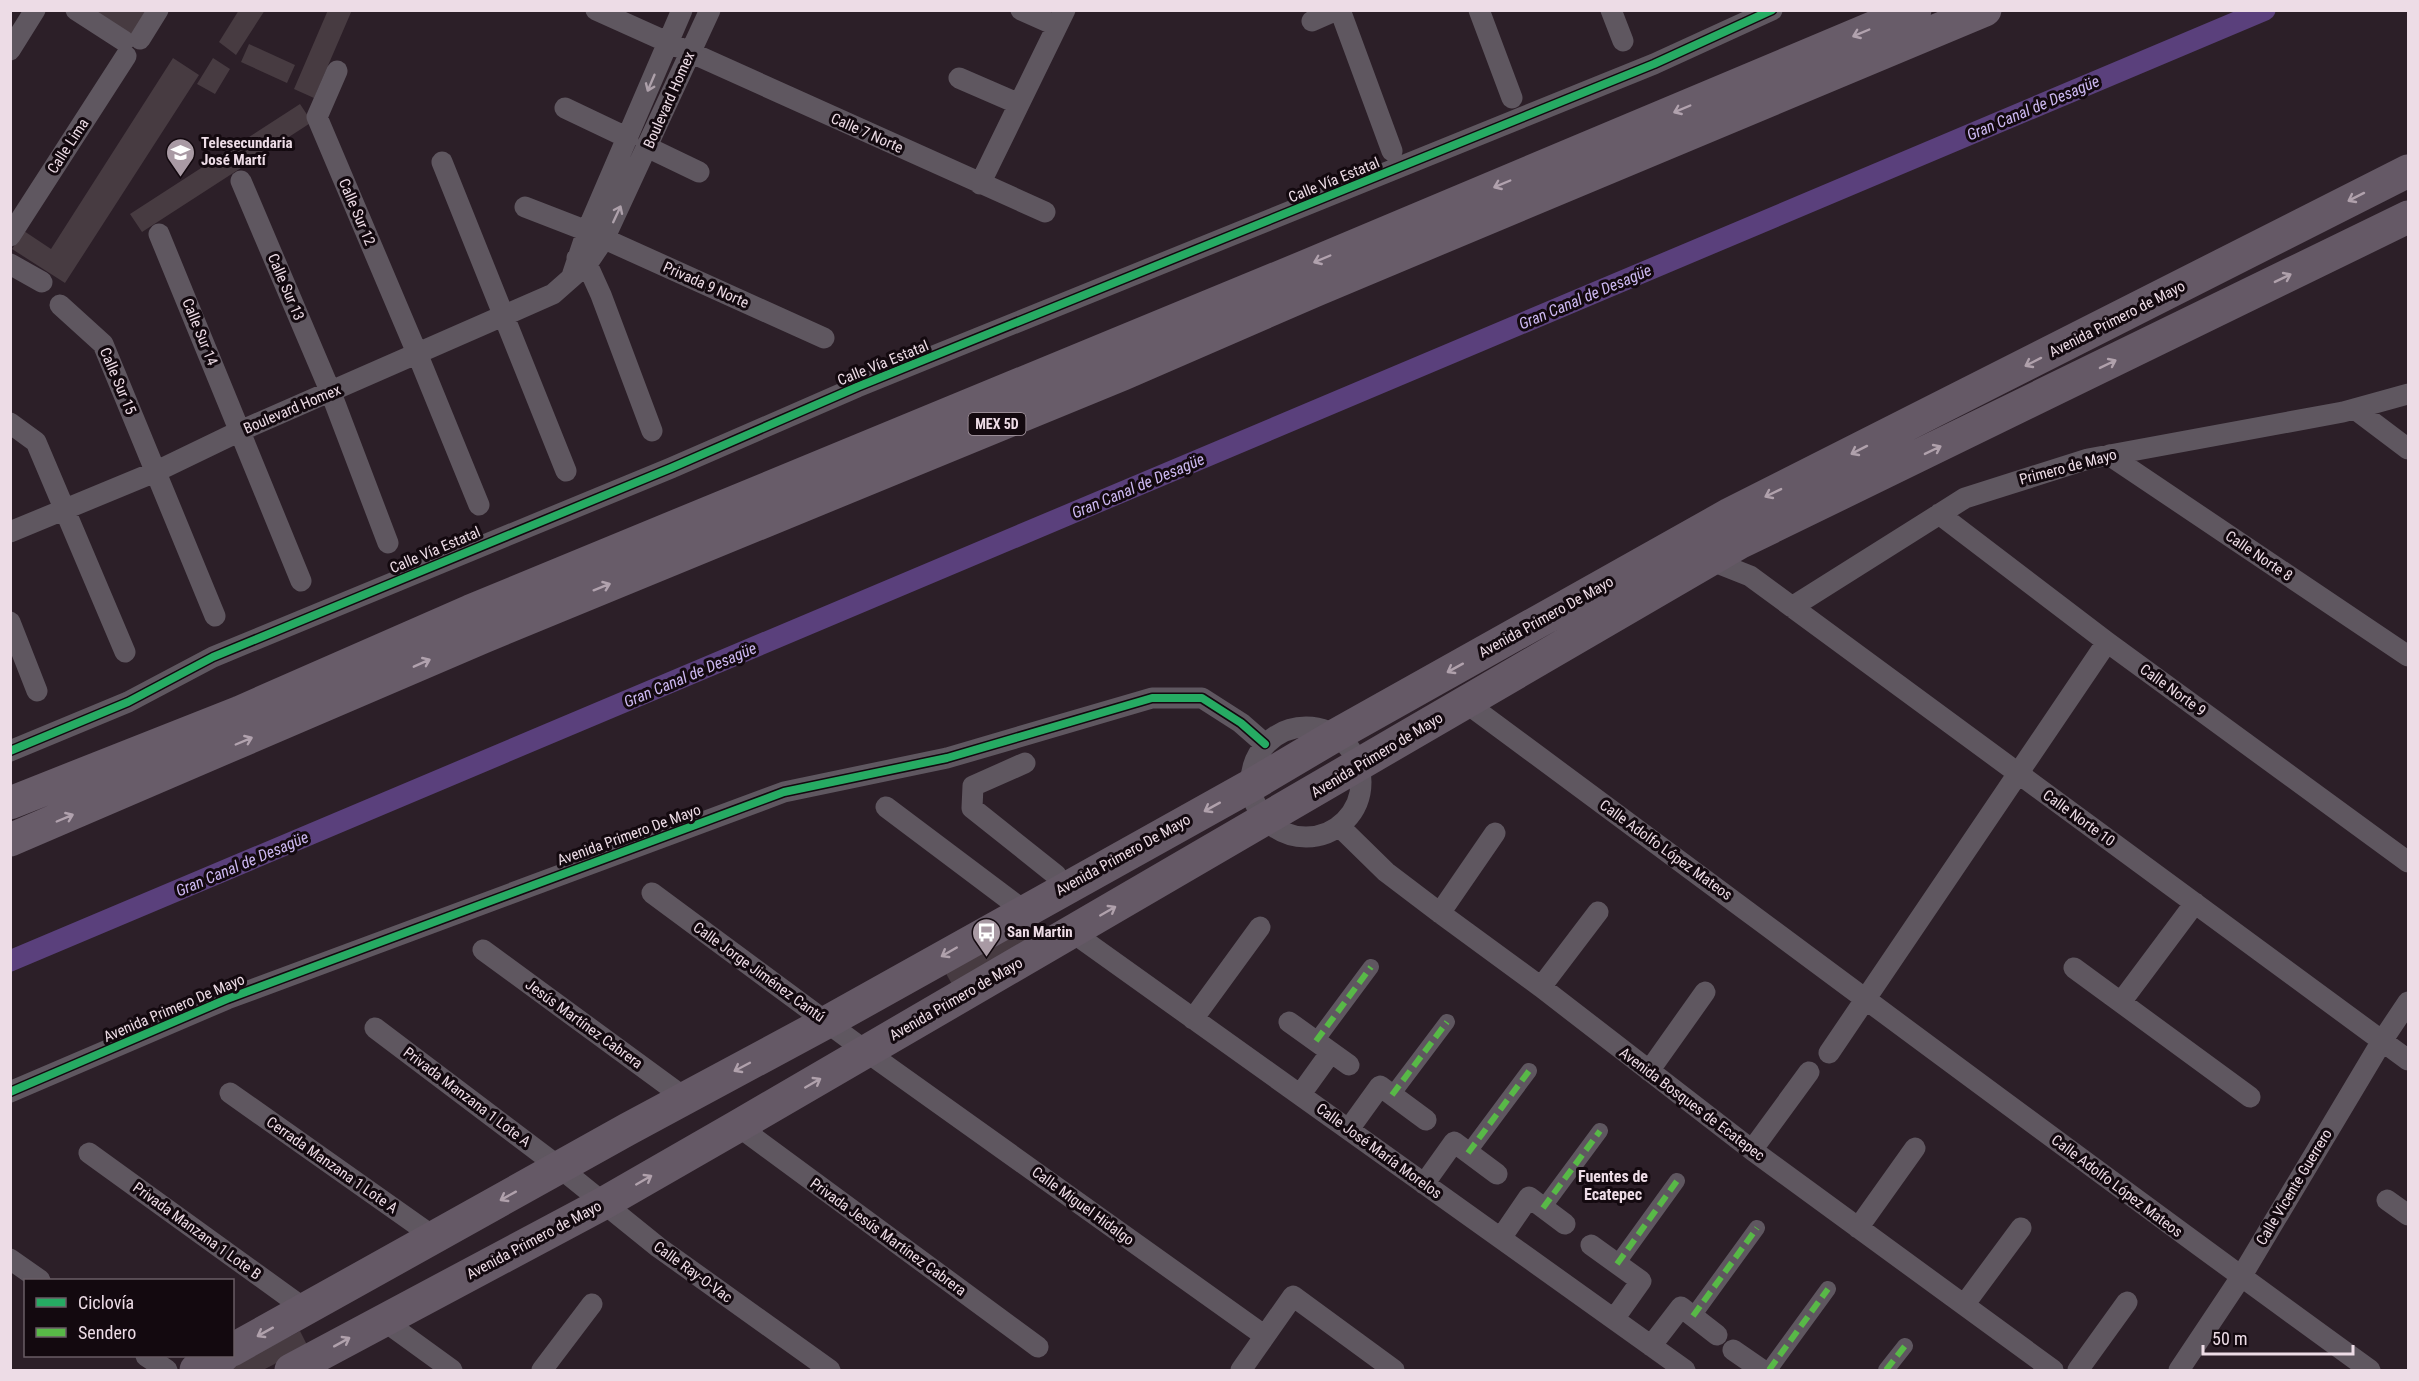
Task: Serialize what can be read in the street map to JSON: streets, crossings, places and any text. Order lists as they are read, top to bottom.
{
  "streets": {
    "highway": ["Avenida Primero de Mayo", "MEX 5D", "Avenida Primero De Mayo"],
    "street": [
      "Boulevard Homex",
      "Calle 7 Norte",
      "Calle Lima",
      "Calle Vía Estatal",
      "Calle Sur 12",
      "Privada 9 Norte",
      "Calle Sur 13",
      "Calle Sur 14",
      "Calle Sur 15",
      "Primero de Mayo",
      "Calle Norte 8",
      "Calle Norte 9",
      "Calle Norte 10",
      "Calle Adolfo López Mateos",
      "Calle Jorge Jiménez Cantú",
      "Jesús Martínez Cabrera",
      "Privada Manzana 1 Lote A",
      "Avenida Bosques de Ecatepec",
      "Calle José María Morelos",
      "Cerrada Manzana 1 Lote A",
      "Calle Vicente Guerrero",
      "Calle Miguel Hidalgo",
      "Privada Manzana 1 Lote B",
      "Privada Jesús Martínez Cabrera",
      "Calle Ray-O-Vac"
    ]
  },
  "crossings": [
    ["Boulevard Homex", "Calle 7 Norte"],
    ["Boulevard Homex", "Calle Sur 12"],
    ["Boulevard Homex", "Privada 9 Norte"],
    ["Boulevard Homex", "Calle Sur 13"],
    ["Boulevard Homex", "Calle Sur 14"],
    ["Boulevard Homex", "Calle Sur 15"],
    ["Avenida Primero de Mayo", "Avenida Primero De Mayo"],
    ["Avenida Primero de Mayo", "Calle Norte 10"],
    ["Avenida Primero de Mayo", "Calle Adolfo López Mateos"],
    ["Avenida Primero de Mayo", "Calle Jorge Jiménez Cantú"],
    ["Avenida Primero de Mayo", "Calle José María Morelos"],
    ["Avenida Primero de Mayo", "Calle Miguel Hidalgo"],
    ["Avenida Primero de Mayo", "Privada Jesús Martínez Cabrera"],
    ["Avenida Primero de Mayo", "Calle Ray-O-Vac"],
    ["Primero de Mayo", "Calle Norte 8"],
    ["Primero de Mayo", "Calle Norte 9"],
    ["Primero de Mayo", "Calle Norte 10"],
    ["Avenida Primero De Mayo", "Calle Norte 10"],
    ["Avenida Primero De Mayo", "Calle Jorge Jiménez Cantú"],
    ["Avenida Primero De Mayo", "Jesús Martínez Cabrera"],
    ["Avenida Primero De Mayo", "Privada Manzana 1 Lote A"],
    ["Avenida Primero De Mayo", "Cerrada Manzana 1 Lote A"],
    ["Avenida Primero De Mayo", "Privada Manzana 1 Lote B"],
    ["Avenida Primero De Mayo", "Calle Ray-O-Vac"],
    ["Calle Norte 10", "Calle Vicente Guerrero"],
    ["Calle Adolfo López Mateos", "Calle Vicente Guerrero"],
    ["Calle Jorge Jiménez Cantú", "Calle Miguel Hidalgo"],
    ["Privada Manzana 1 Lote A", "Calle Ray-O-Vac"]
  ],
  "one_way": ["Avenida Primero De Mayo"],
  "districts": ["Fuentes de Ecatepec"],
  "water": ["Gran Canal de Desagüe"],
  "places": {
    "school or university": ["Telesecundaria José Martí"],
    "bus stop": ["San Martin"]
  },
  "legend": ["Ciclovía", "Sendero"],
  "scale_bar": "50 m"
}
